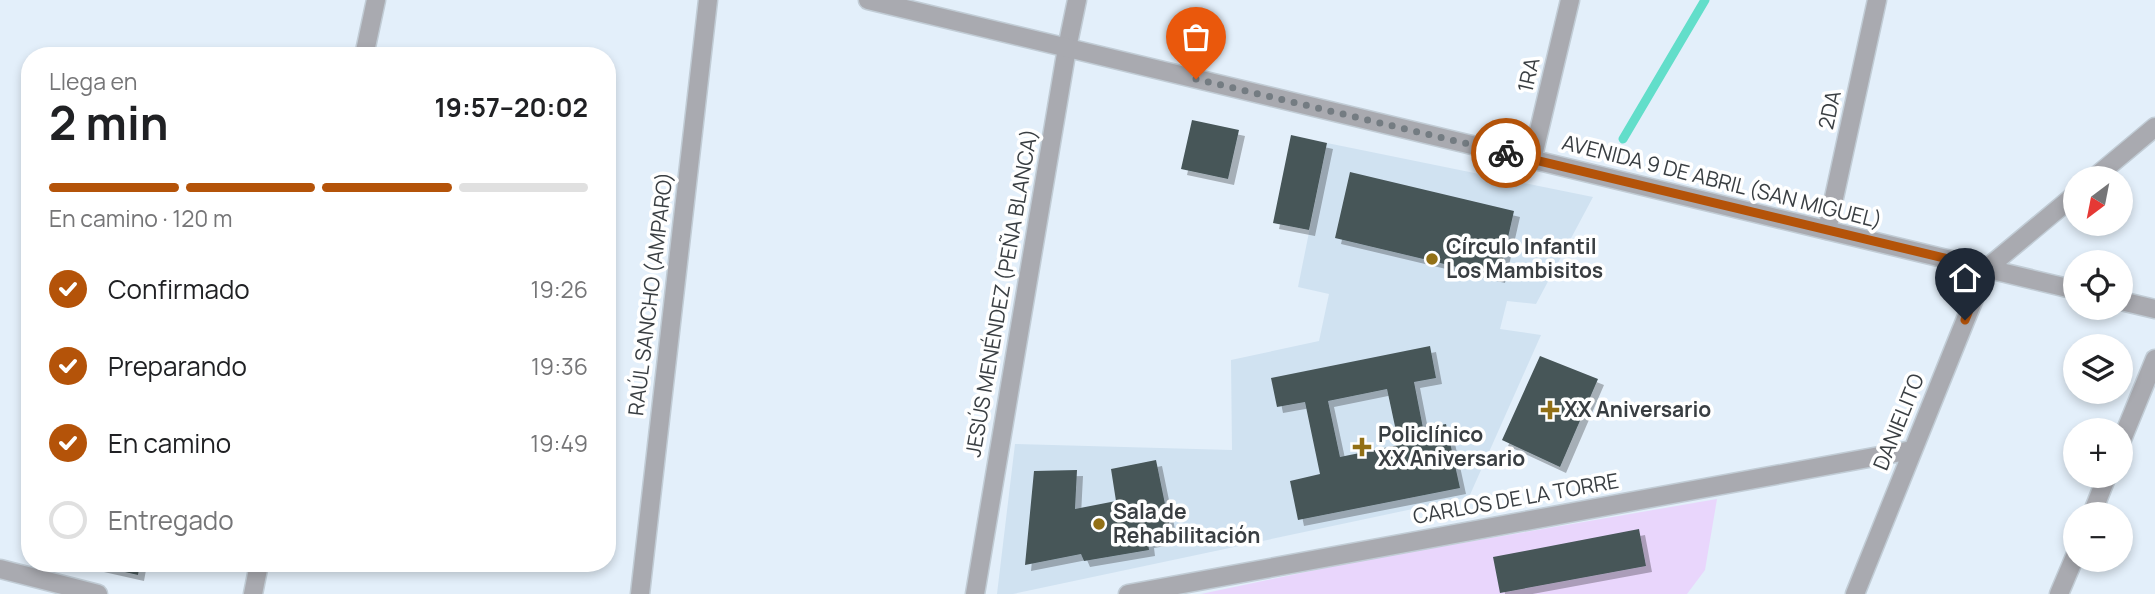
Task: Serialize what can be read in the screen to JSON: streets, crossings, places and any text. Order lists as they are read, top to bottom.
{
  "streets": {
    "street": [
      "1RA",
      "2DA",
      "AVENIDA 9 DE ABRIL (SAN MIGUEL)",
      "JESÚS MENÉNDEZ (PEÑA BLANCA)",
      "RAÚL SANCHO (AMPARO)",
      "DANIELITO",
      "CARLOS DE LA TORRE"
    ]
  },
  "crossings": [
    ["1RA", "AVENIDA 9 DE ABRIL (SAN MIGUEL)"],
    ["2DA", "AVENIDA 9 DE ABRIL (SAN MIGUEL)"],
    ["AVENIDA 9 DE ABRIL (SAN MIGUEL)", "JESÚS MENÉNDEZ (PEÑA BLANCA)"],
    ["AVENIDA 9 DE ABRIL (SAN MIGUEL)", "DANIELITO"],
    ["DANIELITO", "CARLOS DE LA TORRE"]
  ],
  "places": {
    "other": ["Círculo Infantil Los Mambisitos", "Sala de Rehabilitación"],
    "health": ["XX Aniversario", "Policlínico XX Aniversario"]
  },
  "north": "bottom left",
  "page": {
    "heading": ["2 min", "Llega en", "19:57–20:02"],
    "map_buttons": ["+", "−"],
    "bar": "En camino · 120 m",
    "list": [
      ["Confirmado", "19:26"],
      ["Preparando", "19:36"],
      ["En camino", "19:49"],
      "Entregado"
    ]
  }
}
